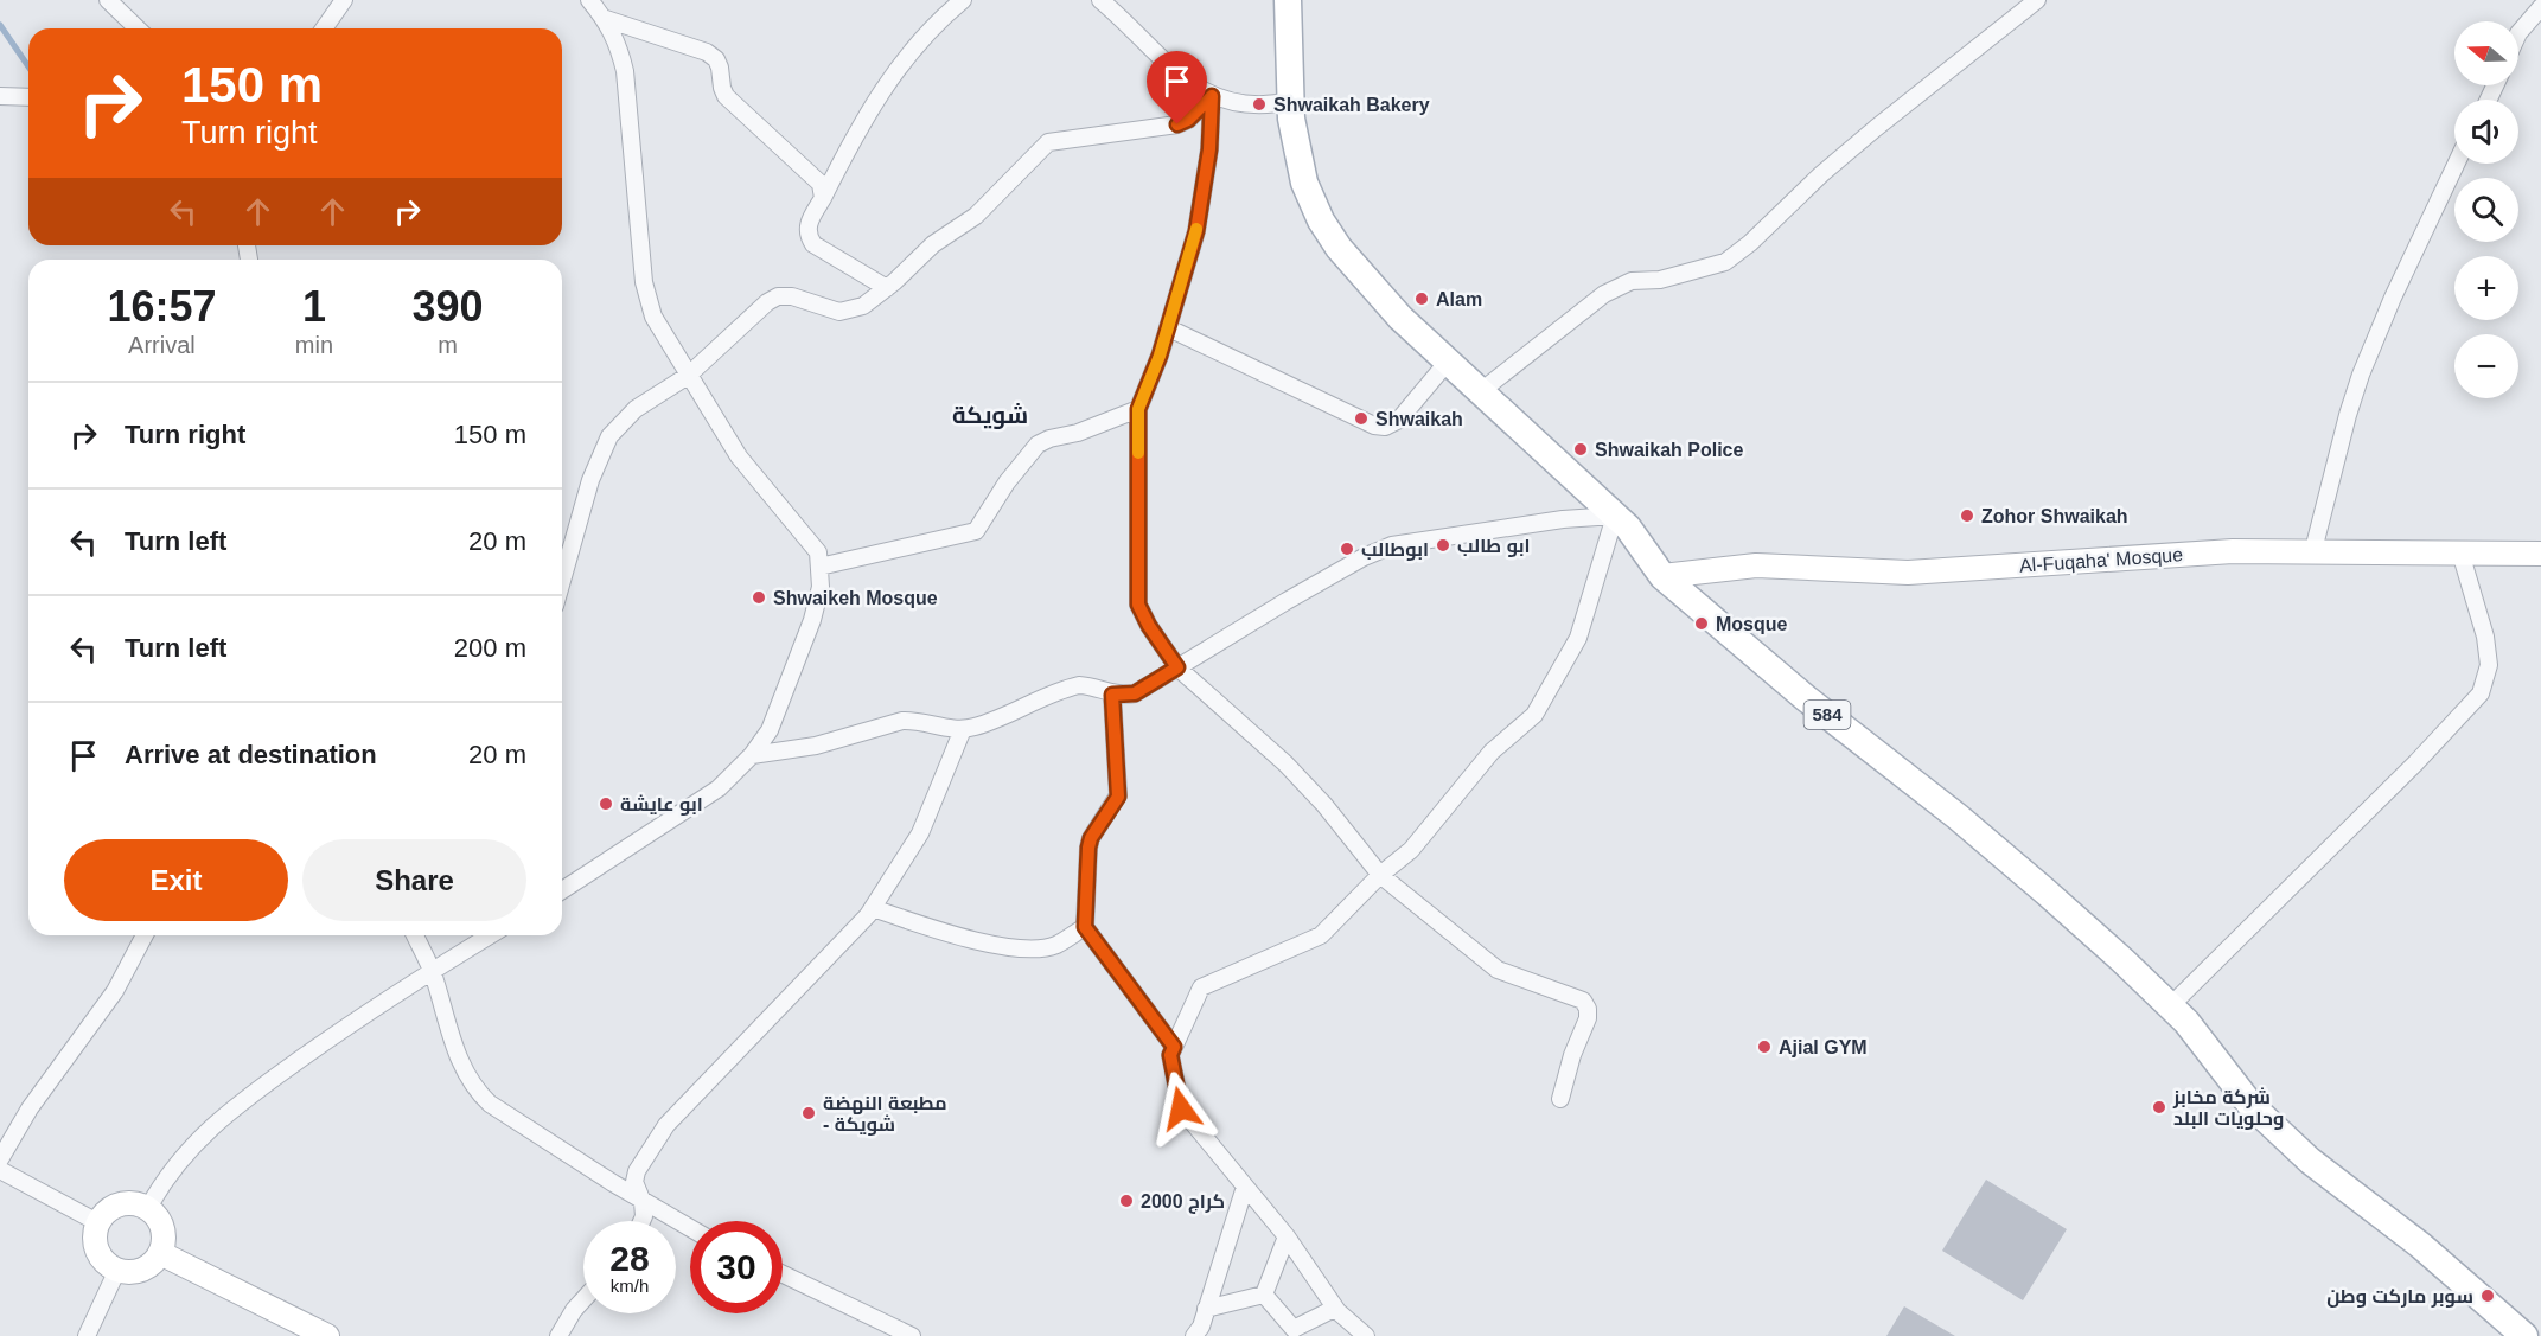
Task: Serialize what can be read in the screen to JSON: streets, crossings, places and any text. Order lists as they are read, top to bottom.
{
  "streets": {
    "main road": ["584"],
    "street": ["Al-Fuqaha' Mosque"]
  },
  "crossings": [
    ["Al-Fuqaha' Mosque", "584"]
  ],
  "districts": ["شويكة"],
  "places": [
    "Shwaikah Bakery",
    "Alam",
    "Shwaikah",
    "Shwaikah Police",
    "Zohor Shwaikah",
    "ابو طالب",
    "ابوطالب",
    "Shwaikeh Mosque",
    "Mosque",
    "ابو عايشة",
    "Ajial GYM",
    "شركة مخابز وحلويات البلد",
    "مطبعة النهضة - شويكة",
    "كراج 2000",
    "سوبر ماركت وطن"
  ],
  "north": "left",
  "page": {
    "map_buttons": ["+", "−"],
    "turn": ["150 m", "Turn right"],
    "eta": [
      "16:57",
      "Arrival",
      "1",
      "min",
      "390",
      "m"
    ],
    "list": [
      {
        "name": "Turn right",
        "value": "150 m"
      },
      {
        "name": "Turn left",
        "value": "20 m"
      },
      {
        "name": "Turn left",
        "value": "200 m"
      },
      {
        "name": "Arrive at destination",
        "value": "20 m"
      }
    ],
    "buttons": ["Exit", "Share"],
    "speed": "28 km/h",
    "limit": "30"
  }
}
